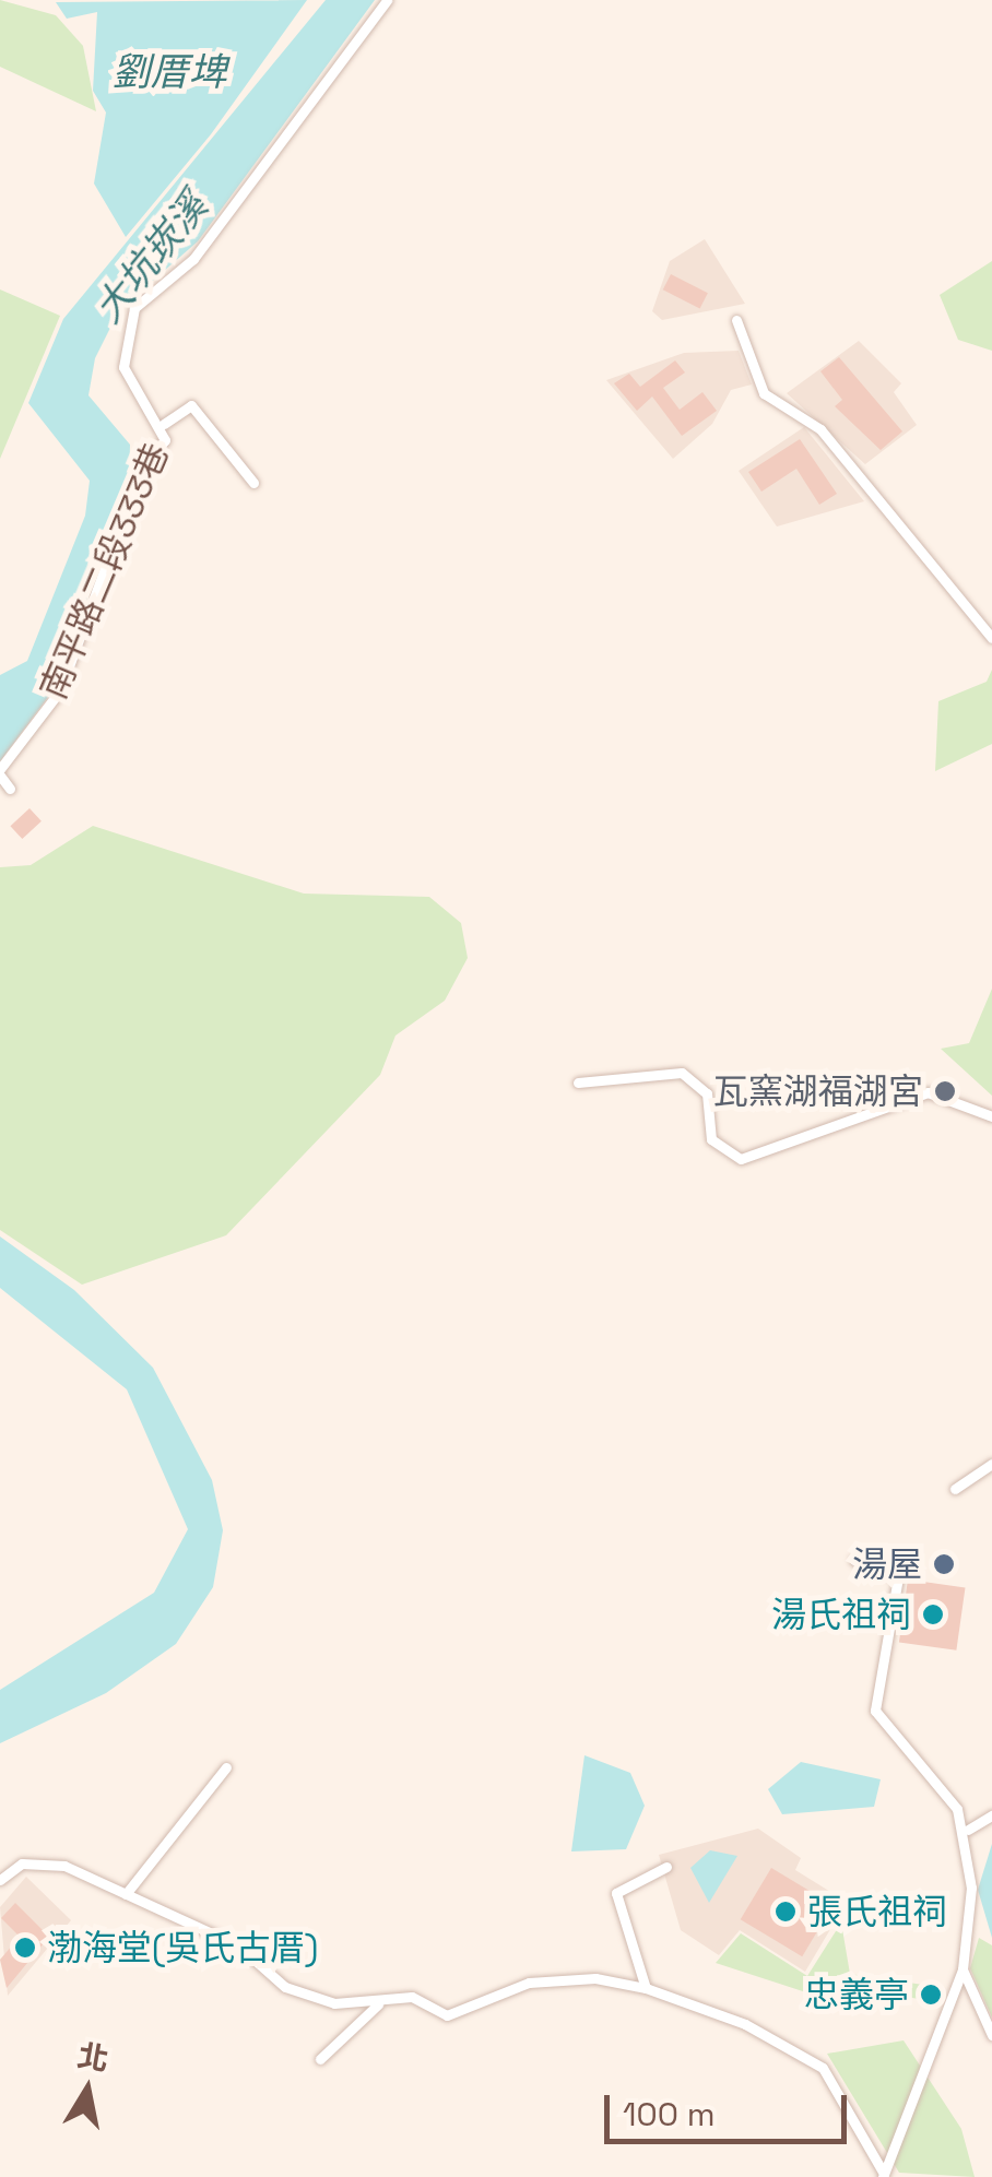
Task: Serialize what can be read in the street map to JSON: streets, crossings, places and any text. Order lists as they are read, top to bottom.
{
  "streets": {
    "lane": ["南平路二段333巷"]
  },
  "water": ["劉厝埤", "大坑崁溪"],
  "places": [
    "瓦窯湖福湖宮",
    "湯屋",
    "湯氏祖祠",
    "張氏祖祠",
    "渤海堂(吳氏古厝)",
    "忠義亭"
  ],
  "scale_bar": "100 m",
  "north": "top"
}
